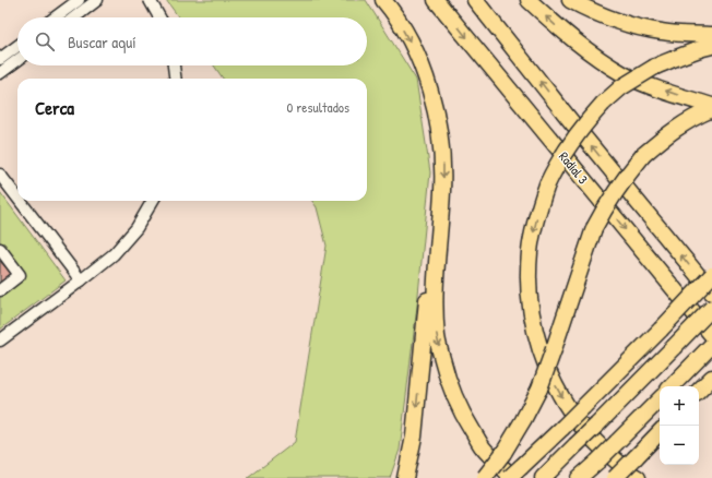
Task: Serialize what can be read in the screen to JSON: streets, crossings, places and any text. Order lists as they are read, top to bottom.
{
  "streets": {
    "highway": ["Radial 3"]
  },
  "page": {
    "search": "Buscar aquí",
    "heading": ["Cerca", "0 resultados"],
    "map_buttons": ["+", "−"]
  }
}
